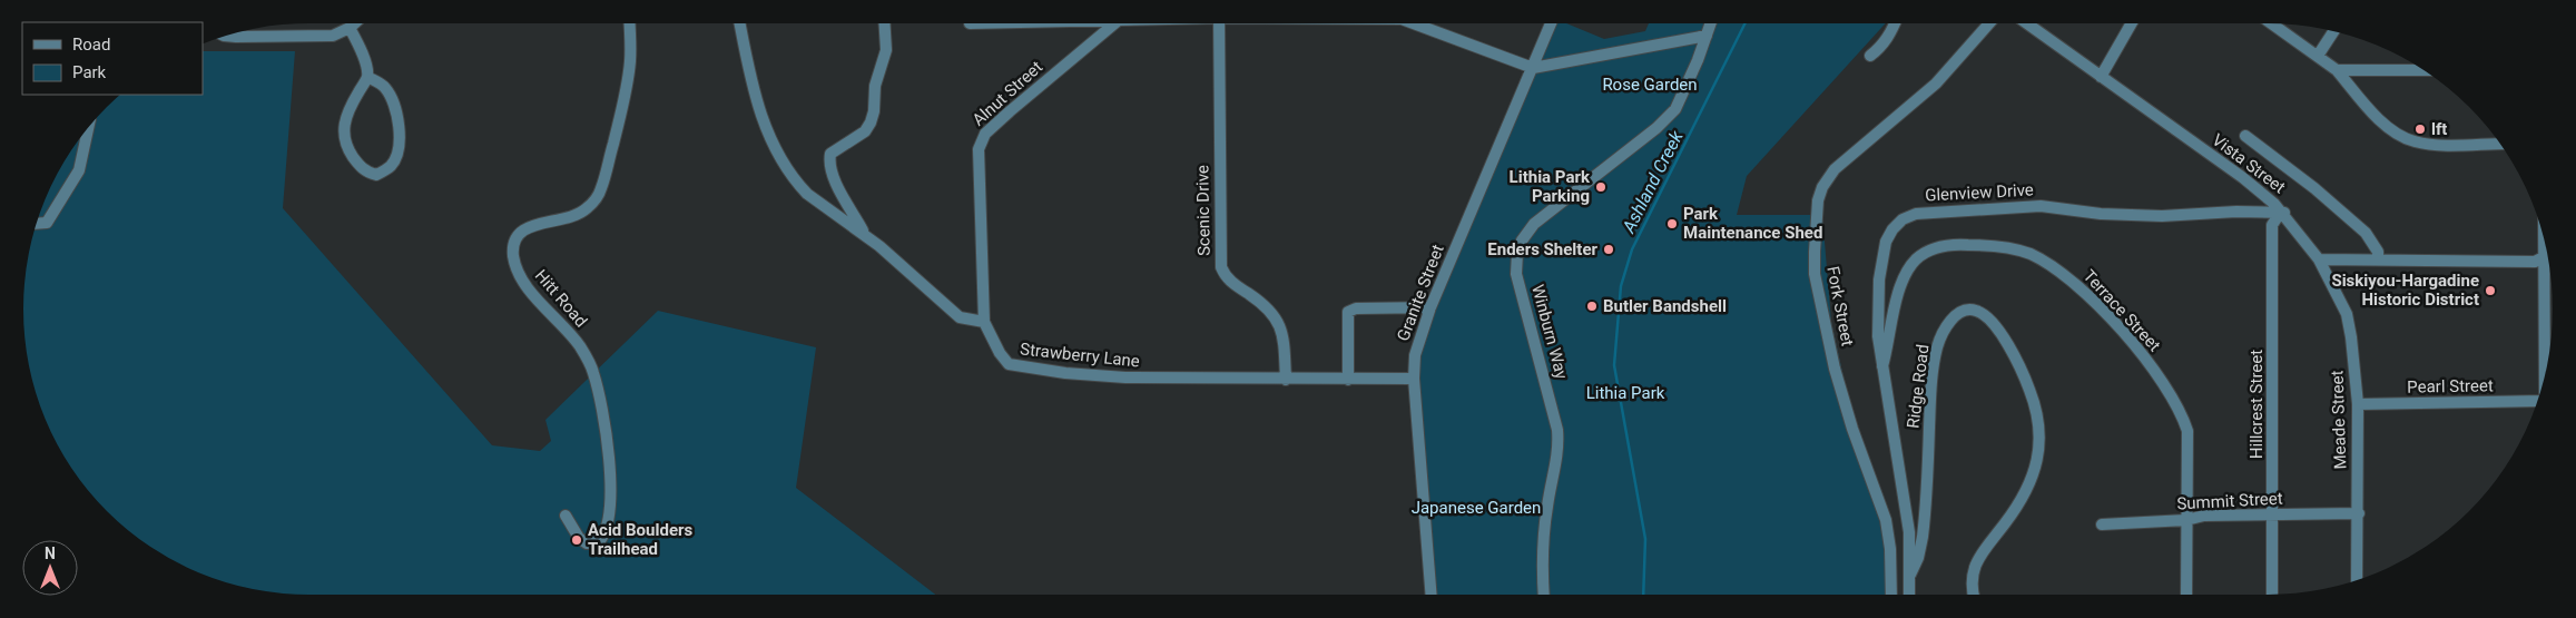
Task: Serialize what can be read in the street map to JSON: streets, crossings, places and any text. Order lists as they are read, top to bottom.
{
  "streets": {
    "street": [
      "Alnut Street",
      "Vista Street",
      "Glenview Drive",
      "Scenic Drive",
      "Granite Street",
      "Hitt Road",
      "Fork Street",
      "Terrace Street",
      "Winburn Way",
      "Strawberry Lane",
      "Ridge Road",
      "Pearl Street",
      "Hillcrest Street",
      "Meade Street",
      "Summit Street"
    ]
  },
  "crossings": [
    ["Alnut Street", "Strawberry Lane"],
    ["Vista Street", "Glenview Drive"],
    ["Vista Street", "Hillcrest Street"],
    ["Vista Street", "Meade Street"],
    ["Glenview Drive", "Terrace Street"],
    ["Glenview Drive", "Ridge Road"],
    ["Glenview Drive", "Hillcrest Street"],
    ["Scenic Drive", "Strawberry Lane"],
    ["Granite Street", "Strawberry Lane"],
    ["Terrace Street", "Summit Street"],
    ["Pearl Street", "Meade Street"],
    ["Hillcrest Street", "Summit Street"],
    ["Meade Street", "Summit Street"]
  ],
  "water": ["Ashland Creek"],
  "parks": ["Rose Garden", "Lithia Park", "Japanese Garden"],
  "places": [
    "lft",
    "Lithia Park Parking",
    "Park Maintenance Shed",
    "Enders Shelter",
    "Siskiyou-Hargadine Historic District",
    "Butler Bandshell",
    "Acid Boulders Trailhead"
  ],
  "legend": ["Road", "Park"],
  "north": "top"
}
